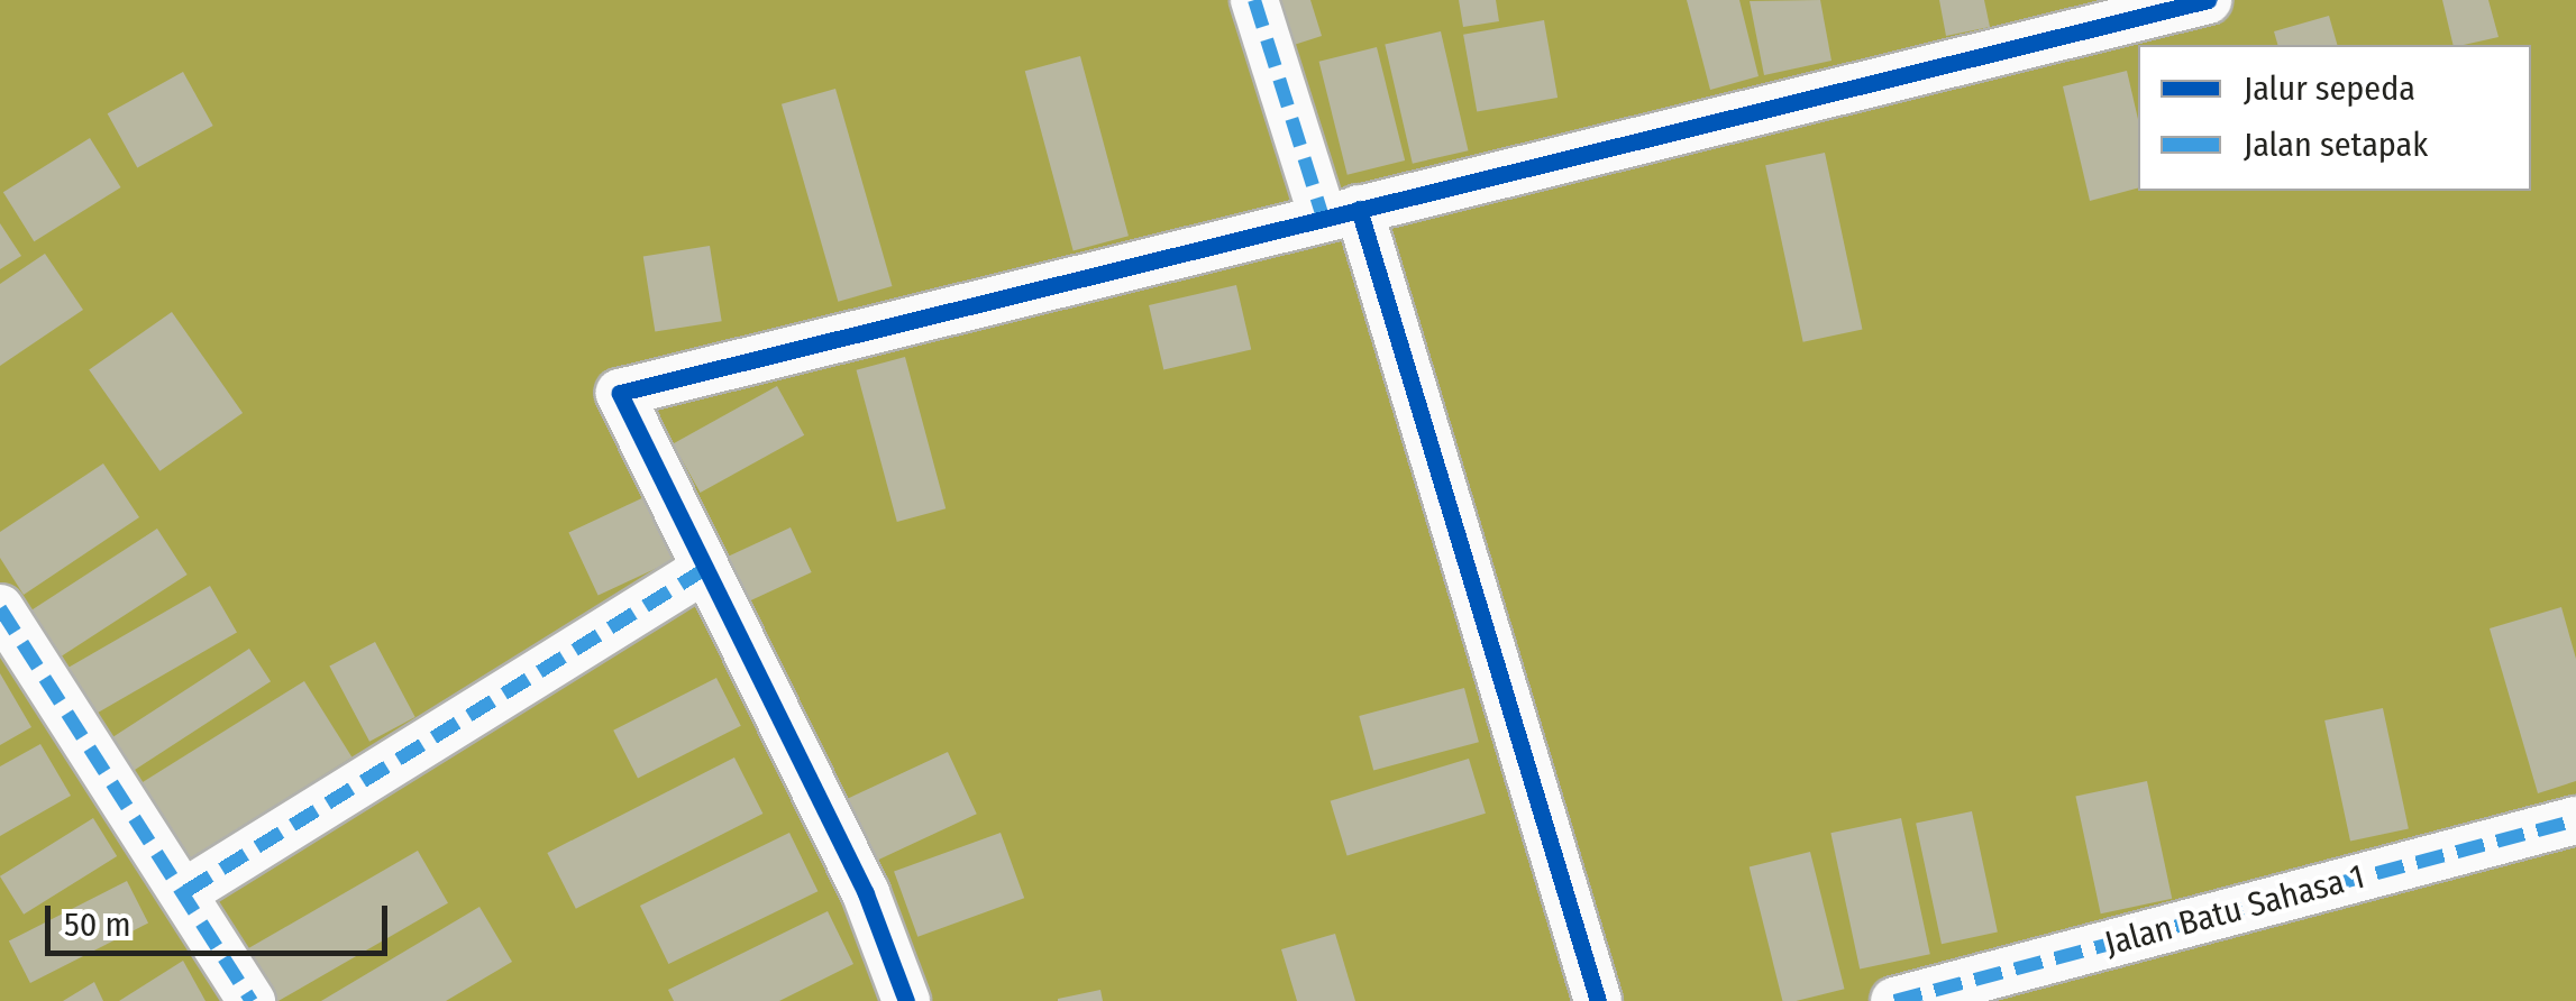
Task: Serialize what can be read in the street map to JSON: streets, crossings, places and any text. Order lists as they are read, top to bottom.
{
  "streets": {
    "street": ["Jalan Batu Sahasa 1"]
  },
  "legend": ["Jalur sepeda", "Jalan setapak"],
  "scale_bar": "50 m"
}
